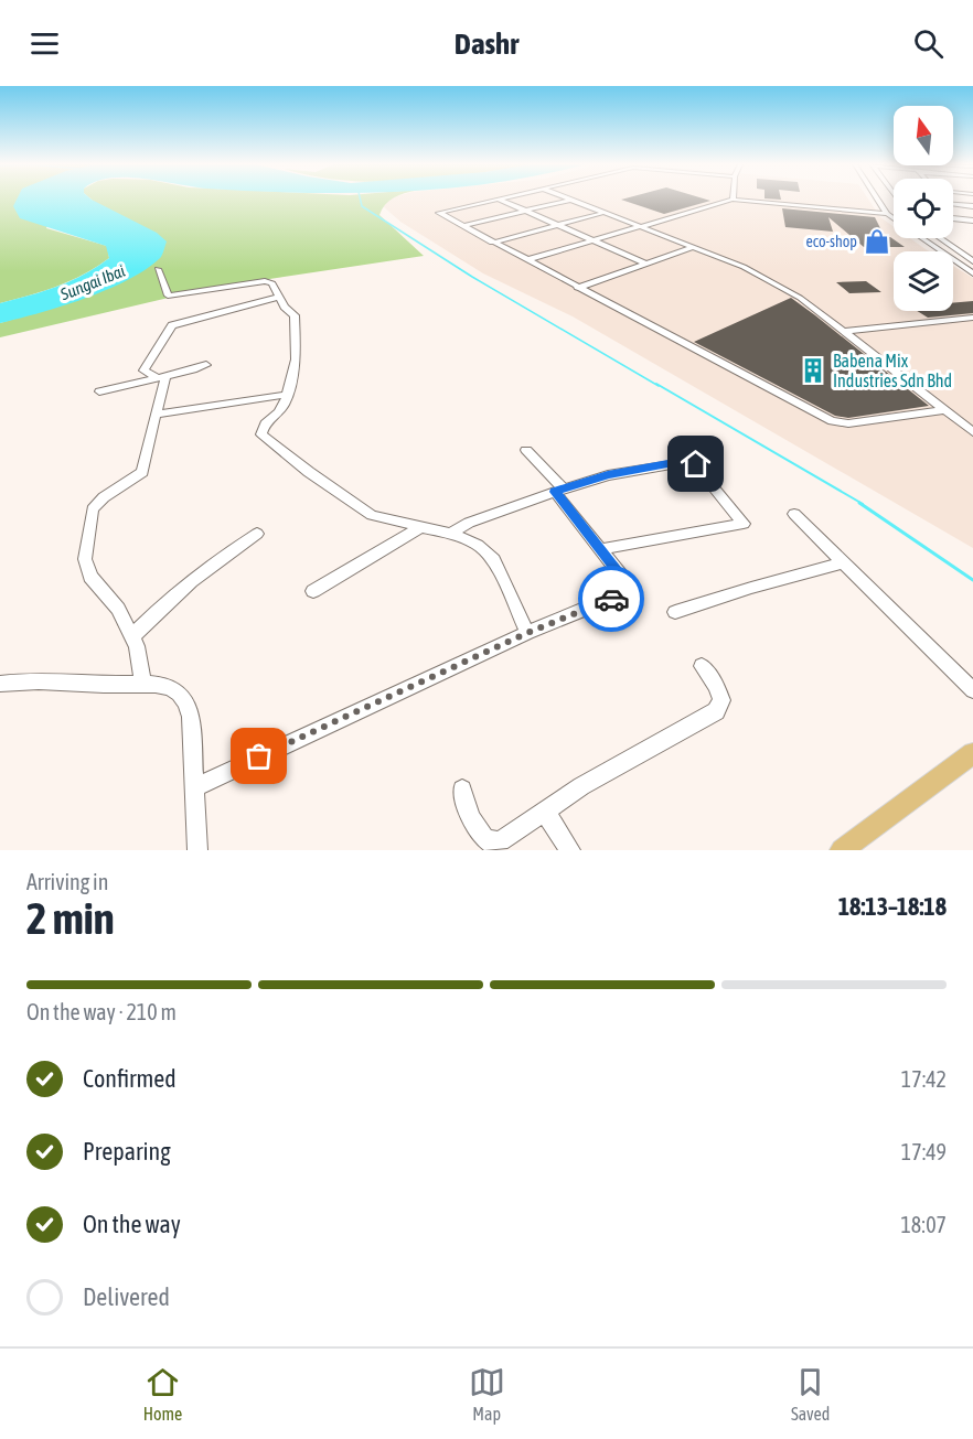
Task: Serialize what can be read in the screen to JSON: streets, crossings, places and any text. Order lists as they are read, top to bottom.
{
  "water": ["Sungai Ibai"],
  "places": {
    "shop": ["eco-shop"],
    "building": ["Babena Mix Industries Sdn Bhd"]
  },
  "north": "top",
  "page": {
    "header": "Dashr",
    "heading": ["2 min", "Arriving in", "18:13–18:18"],
    "bar": "On the way · 210 m",
    "list": [
      ["Confirmed", "17:42"],
      ["Preparing", "17:49"],
      ["On the way", "18:07"],
      "Delivered"
    ],
    "tabs": ["Home", "Map", "Saved"]
  }
}
